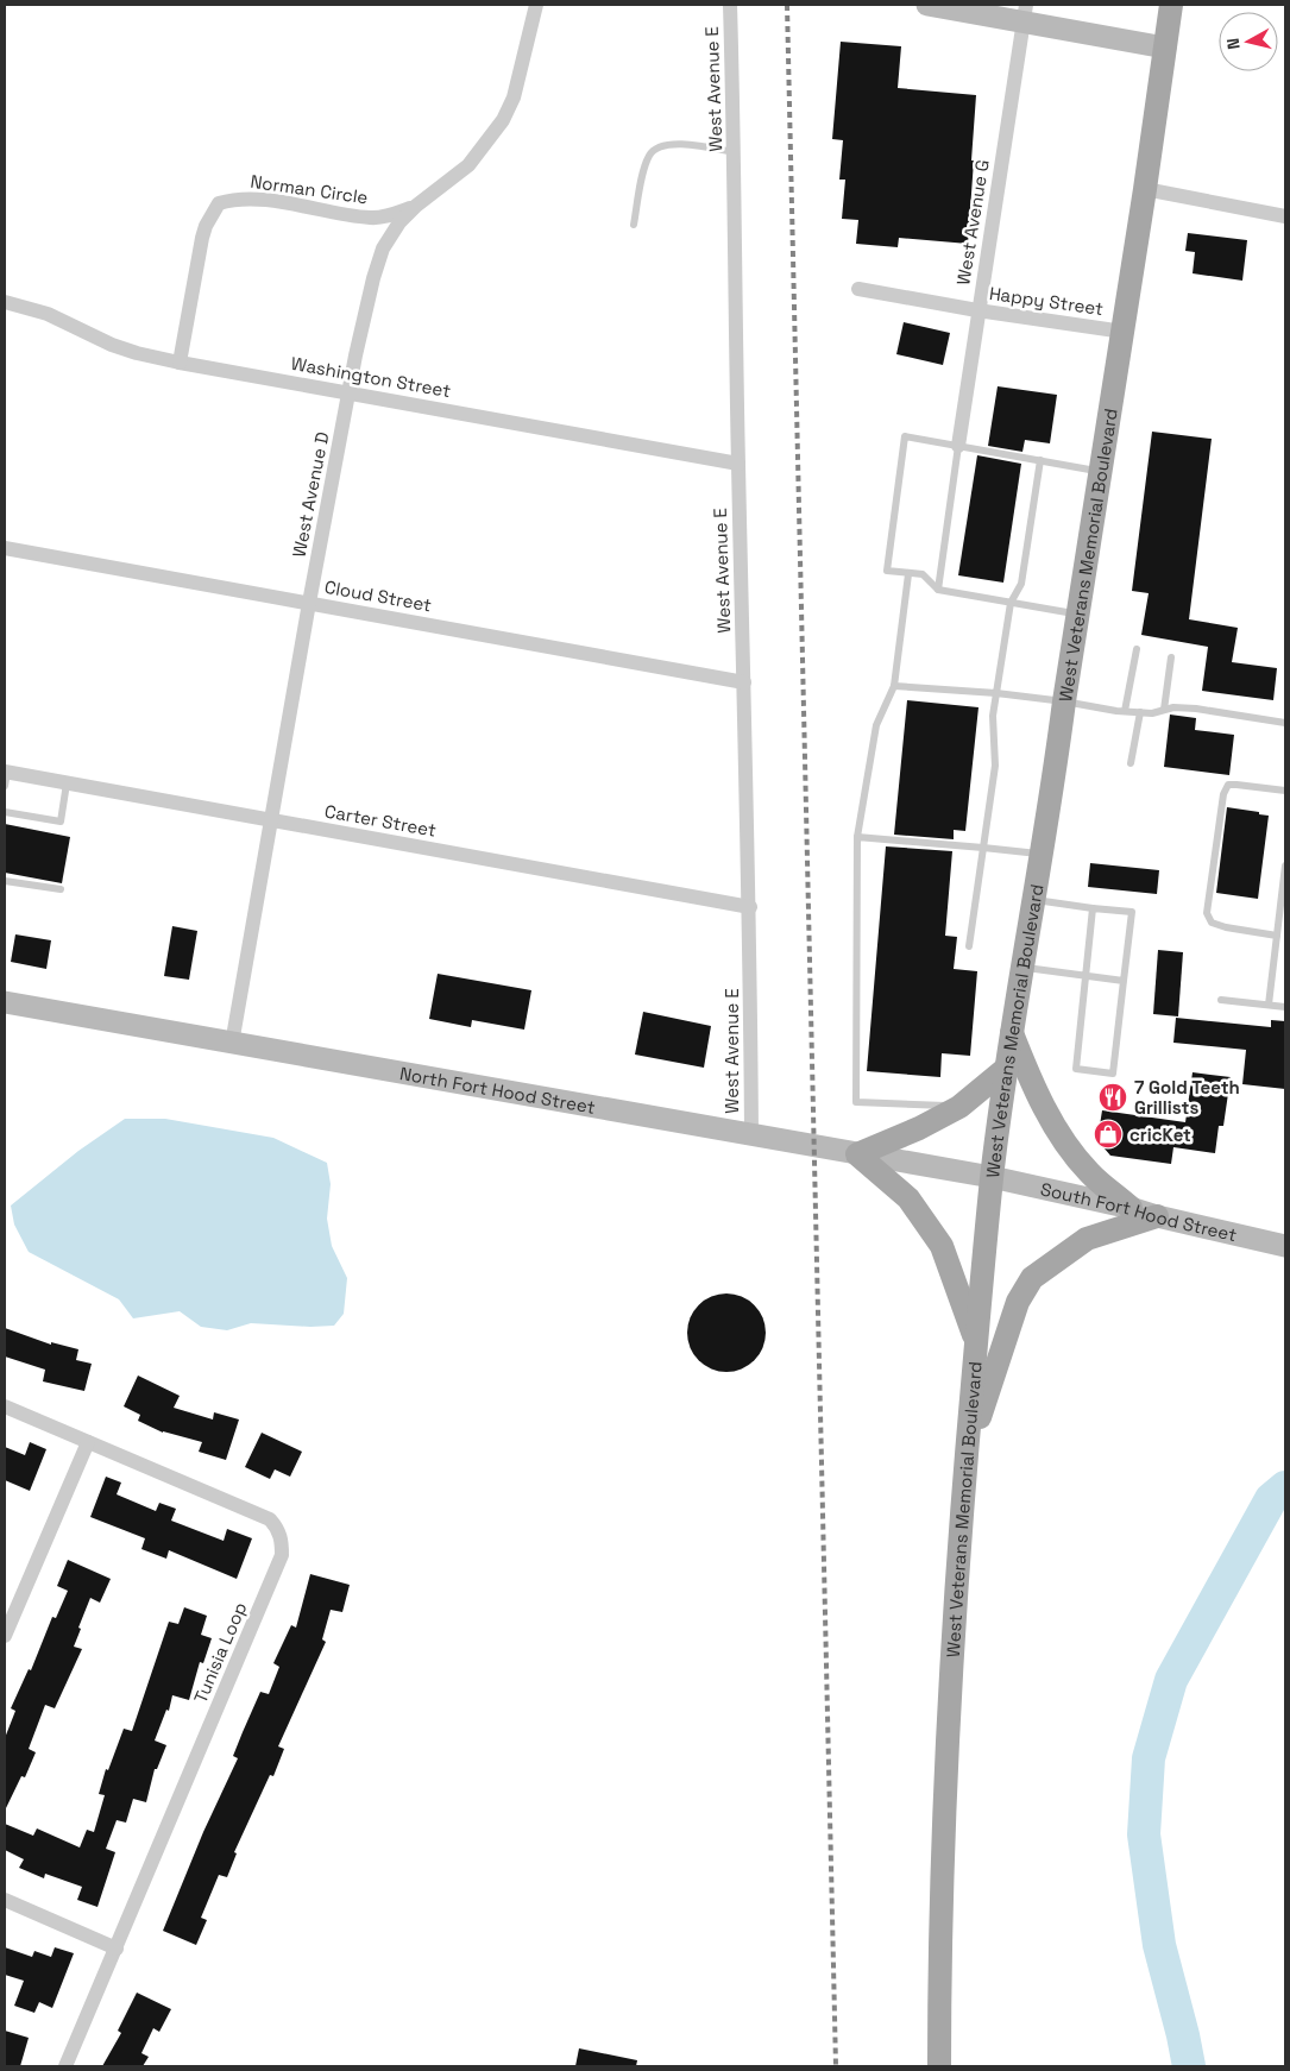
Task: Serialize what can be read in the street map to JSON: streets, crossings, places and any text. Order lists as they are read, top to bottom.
{
  "streets": {
    "main road": ["West Veterans Memorial Boulevard", "North Fort Hood Street", "South Fort Hood Street"],
    "street": [
      "West Avenue E",
      "Norman Circle",
      "West Avenue G",
      "Happy Street",
      "Washington Street",
      "West Avenue D",
      "Cloud Street",
      "Carter Street",
      "Tunisia Loop"
    ]
  },
  "crossings": [
    ["West Avenue E", "Washington Street"],
    ["West Avenue E", "Cloud Street"],
    ["West Avenue E", "Carter Street"],
    ["West Avenue E", "North Fort Hood Street"],
    ["Norman Circle", "Washington Street"],
    ["Norman Circle", "West Avenue D"],
    ["West Avenue G", "Happy Street"],
    ["Happy Street", "West Veterans Memorial Boulevard"],
    ["Washington Street", "West Avenue D"],
    ["West Avenue D", "Cloud Street"],
    ["West Avenue D", "Carter Street"],
    ["West Avenue D", "North Fort Hood Street"],
    ["West Veterans Memorial Boulevard", "North Fort Hood Street"],
    ["West Veterans Memorial Boulevard", "South Fort Hood Street"],
    ["North Fort Hood Street", "South Fort Hood Street"]
  ],
  "places": {
    "restaurant": ["7 Gold Teeth Grillists"],
    "shop": ["cricKet"]
  },
  "north": "left"
}
